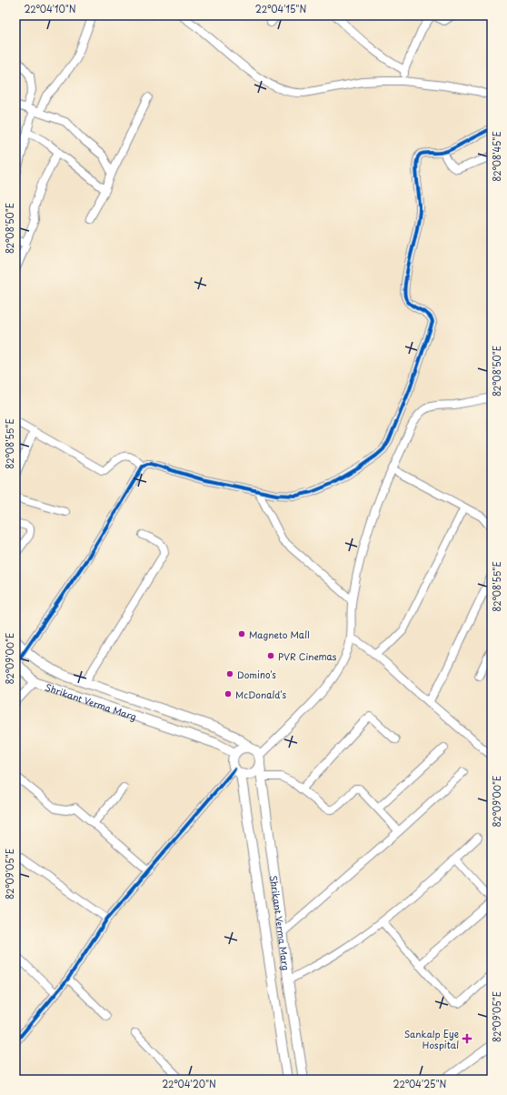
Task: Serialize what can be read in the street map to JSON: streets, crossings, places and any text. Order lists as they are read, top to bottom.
{
  "streets": {
    "street": ["Shrikant Verma Marg"]
  },
  "places": {
    "other": [
      "Magneto Mall",
      "PVR Cinemas",
      "Domino's",
      "McDonald's"
    ],
    "health": ["Sankalp Eye Hospital"]
  },
  "coordinates": [
    "22°04'10\"N",
    "22°04'15\"N",
    "82°08'45\"E",
    "82°08'50\"E",
    "82°08'55\"E",
    "82°09'00\"E",
    "82°09'05\"E",
    "22°04'20\"N",
    "22°04'25\"N"
  ]
}
